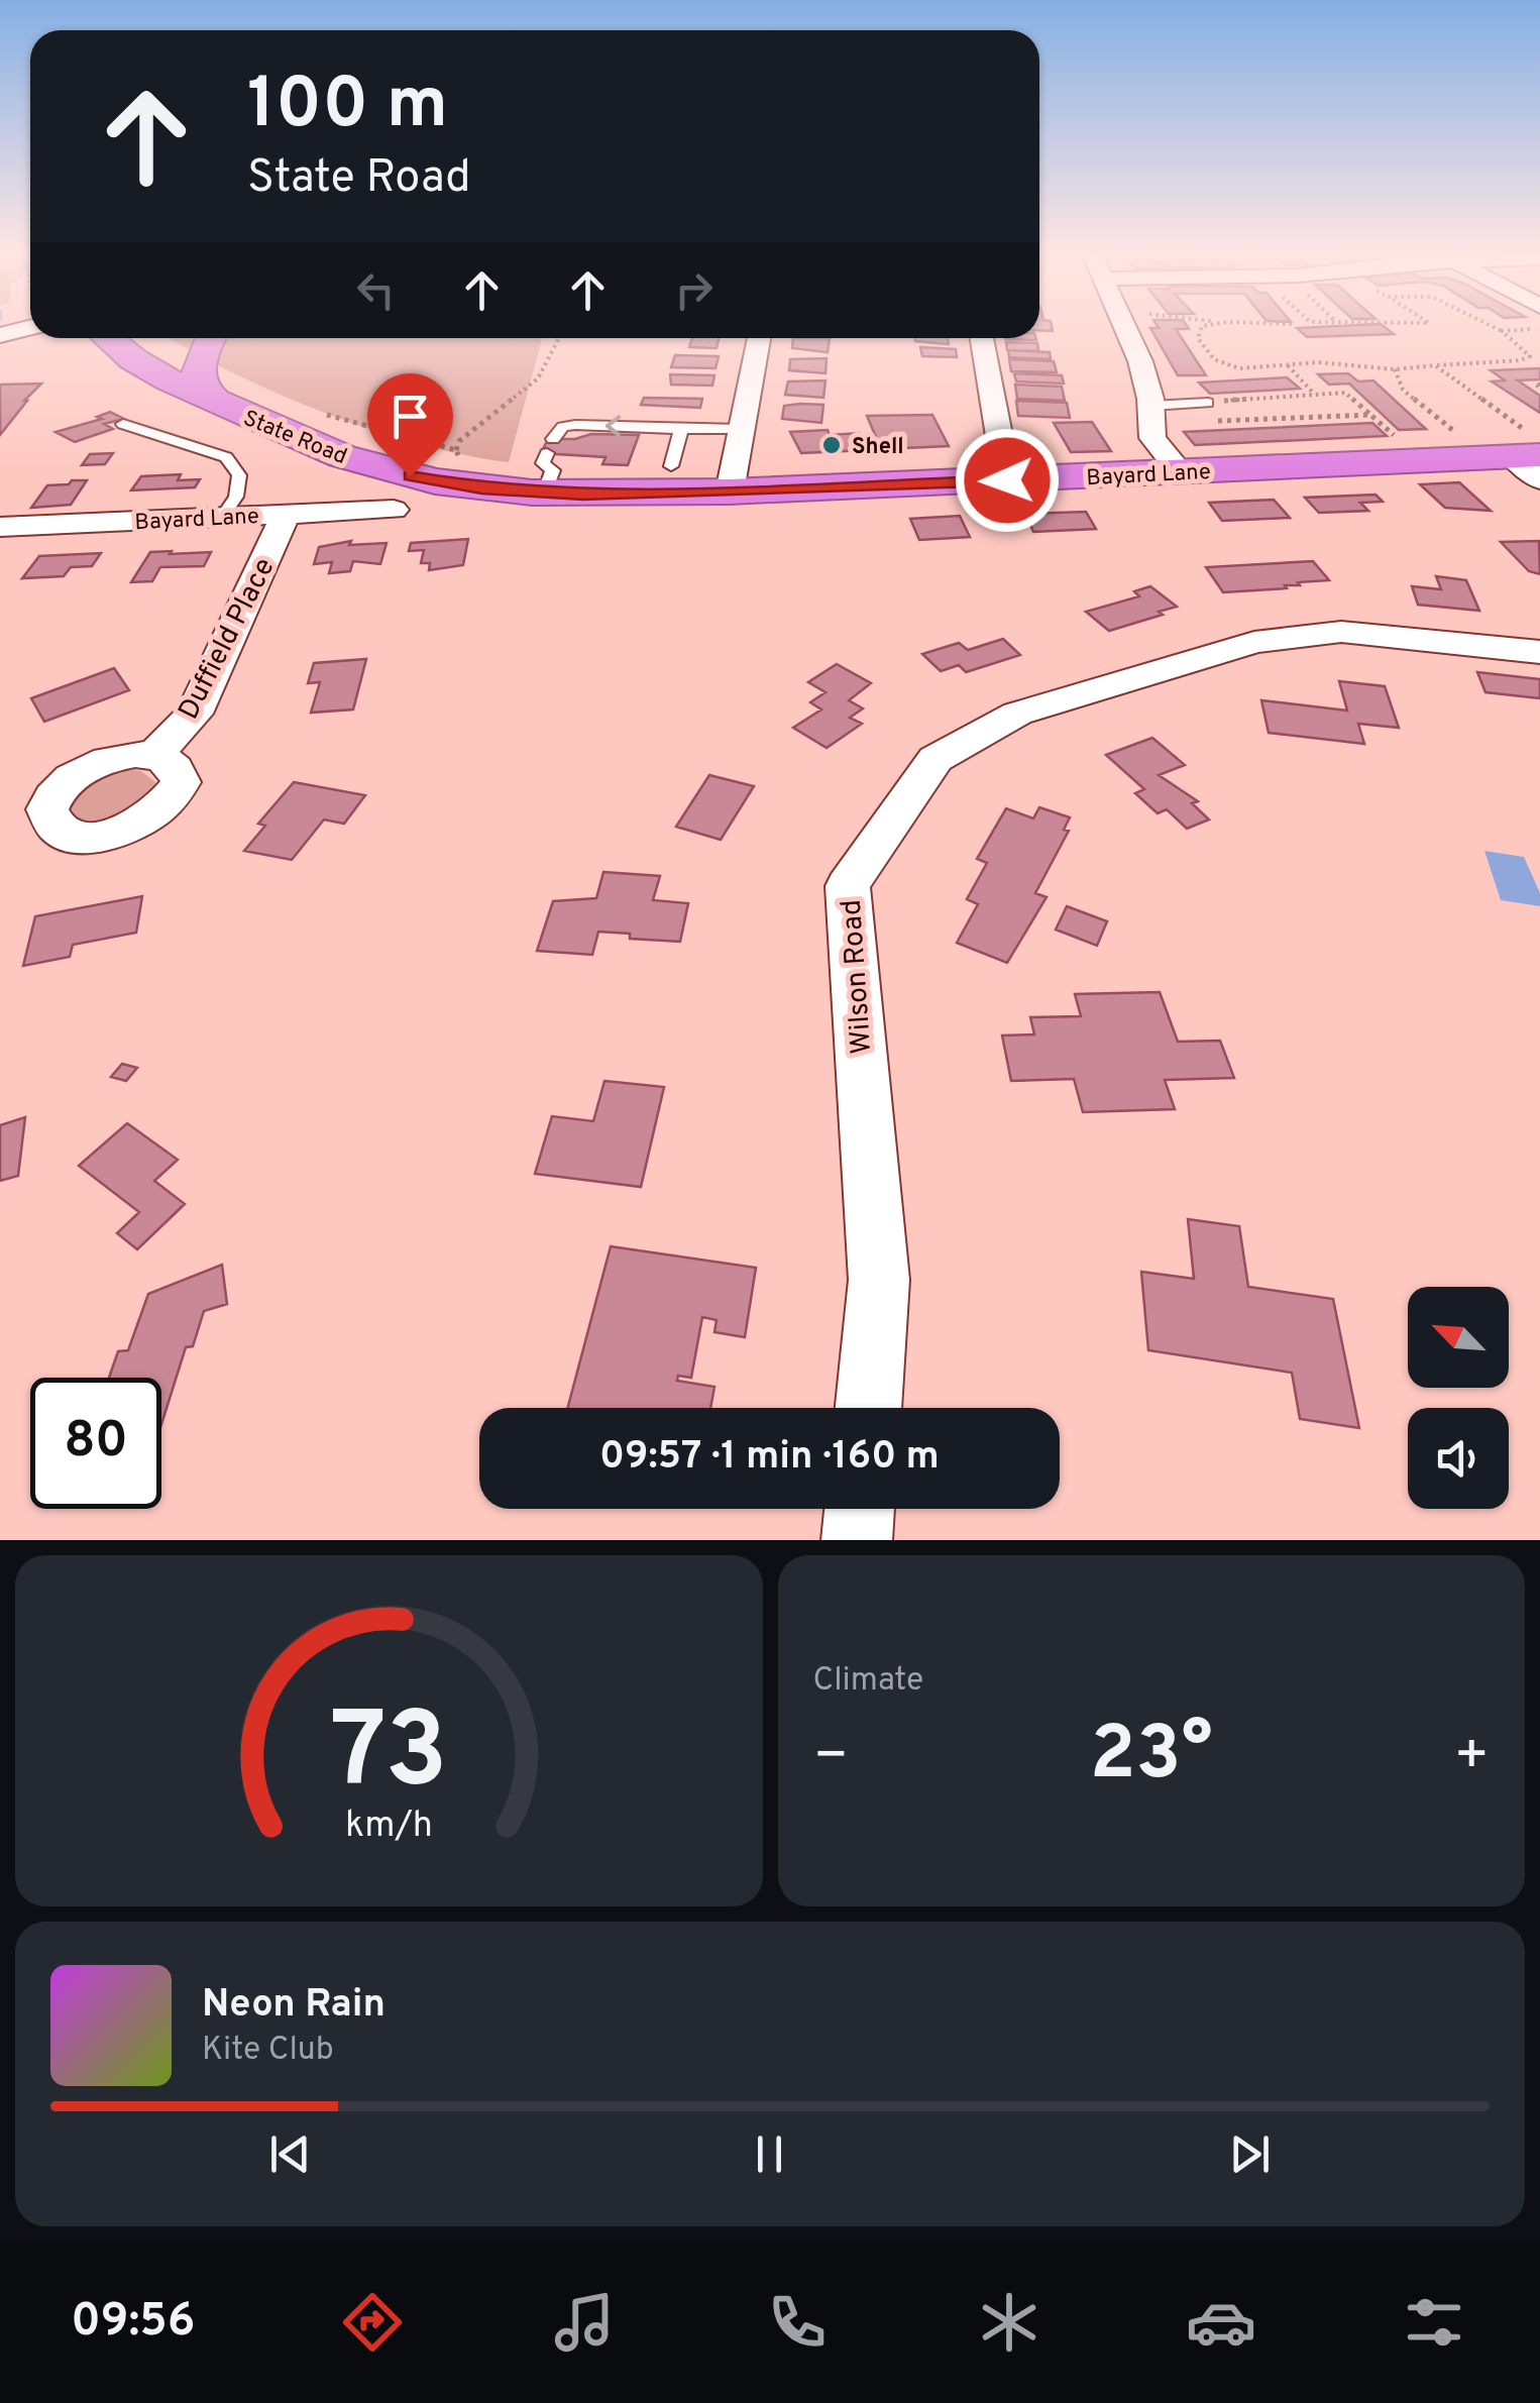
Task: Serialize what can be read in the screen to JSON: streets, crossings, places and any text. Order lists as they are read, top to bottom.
{
  "streets": {
    "highway": ["State Road", "Bayard Lane"],
    "street": ["Duffield Place", "Wilson Road"]
  },
  "crossings": [
    ["State Road", "Bayard Lane"],
    ["Bayard Lane", "Duffield Place"]
  ],
  "places": ["Shell"],
  "north": "top left",
  "page": {
    "turn": ["100 m", "State Road"],
    "limit": "80",
    "trip": "09:57 · 1 min · 160 m",
    "tile": "Climate",
    "heat": ["−", "23°", "+"],
    "song": ["Neon Rain", "Kite Club"],
    "tabs": "09:56",
    "gauge": ["73", "km/h"]
  }
}
